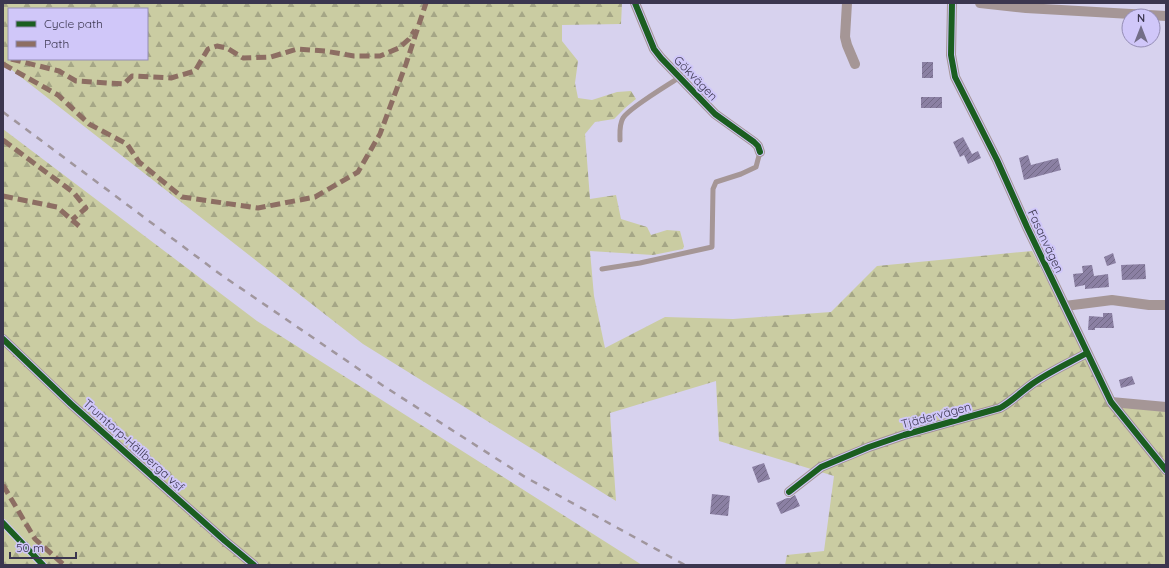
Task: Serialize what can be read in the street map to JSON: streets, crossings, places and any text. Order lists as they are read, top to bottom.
{
  "streets": {
    "street": [
      "Gökvägen",
      "Fasanvägen",
      "Tjädervägen",
      "Trumtorp-Hällberga vsf"
    ]
  },
  "crossings": [
    ["Fasanvägen", "Tjädervägen"]
  ],
  "legend": ["Cycle path", "Path"],
  "scale_bar": "50 m",
  "north": "top"
}
